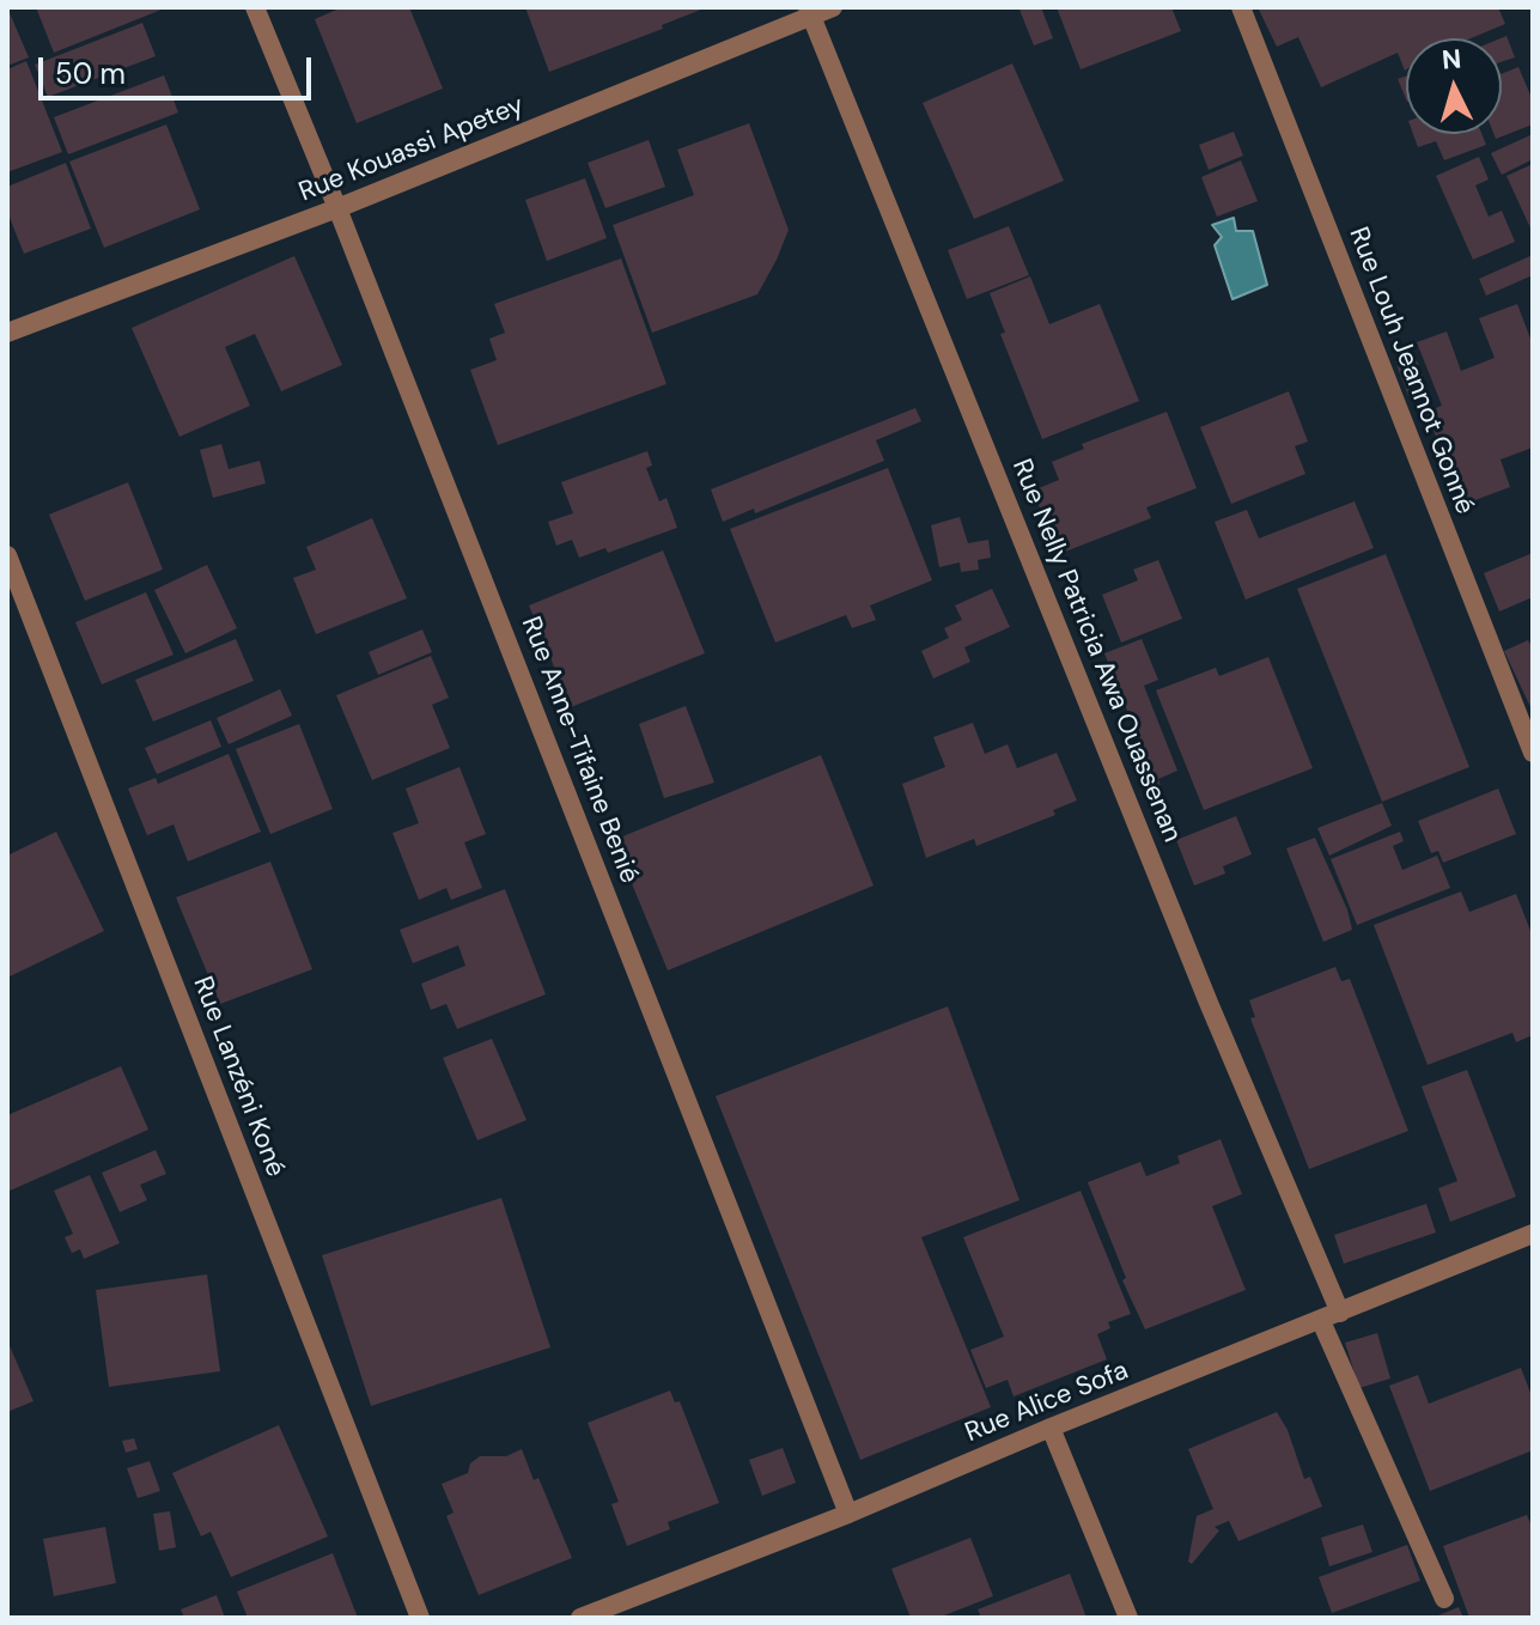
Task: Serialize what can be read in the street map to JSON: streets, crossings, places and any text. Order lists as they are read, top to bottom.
{
  "streets": {
    "street": [
      "Rue Kouassi Apetey",
      "Rue Louh Jeannot Gonné",
      "Rue Nelly Patricia Awa Ouassenan",
      "Rue Anne-Tifaine Benié",
      "Rue Lanzéni Koné",
      "Rue Alice Sofa"
    ]
  },
  "crossings": [
    ["Rue Kouassi Apetey", "Rue Nelly Patricia Awa Ouassenan"],
    ["Rue Kouassi Apetey", "Rue Anne-Tifaine Benié"],
    ["Rue Nelly Patricia Awa Ouassenan", "Rue Alice Sofa"],
    ["Rue Anne-Tifaine Benié", "Rue Alice Sofa"]
  ],
  "scale_bar": "50 m",
  "north": "top"
}
